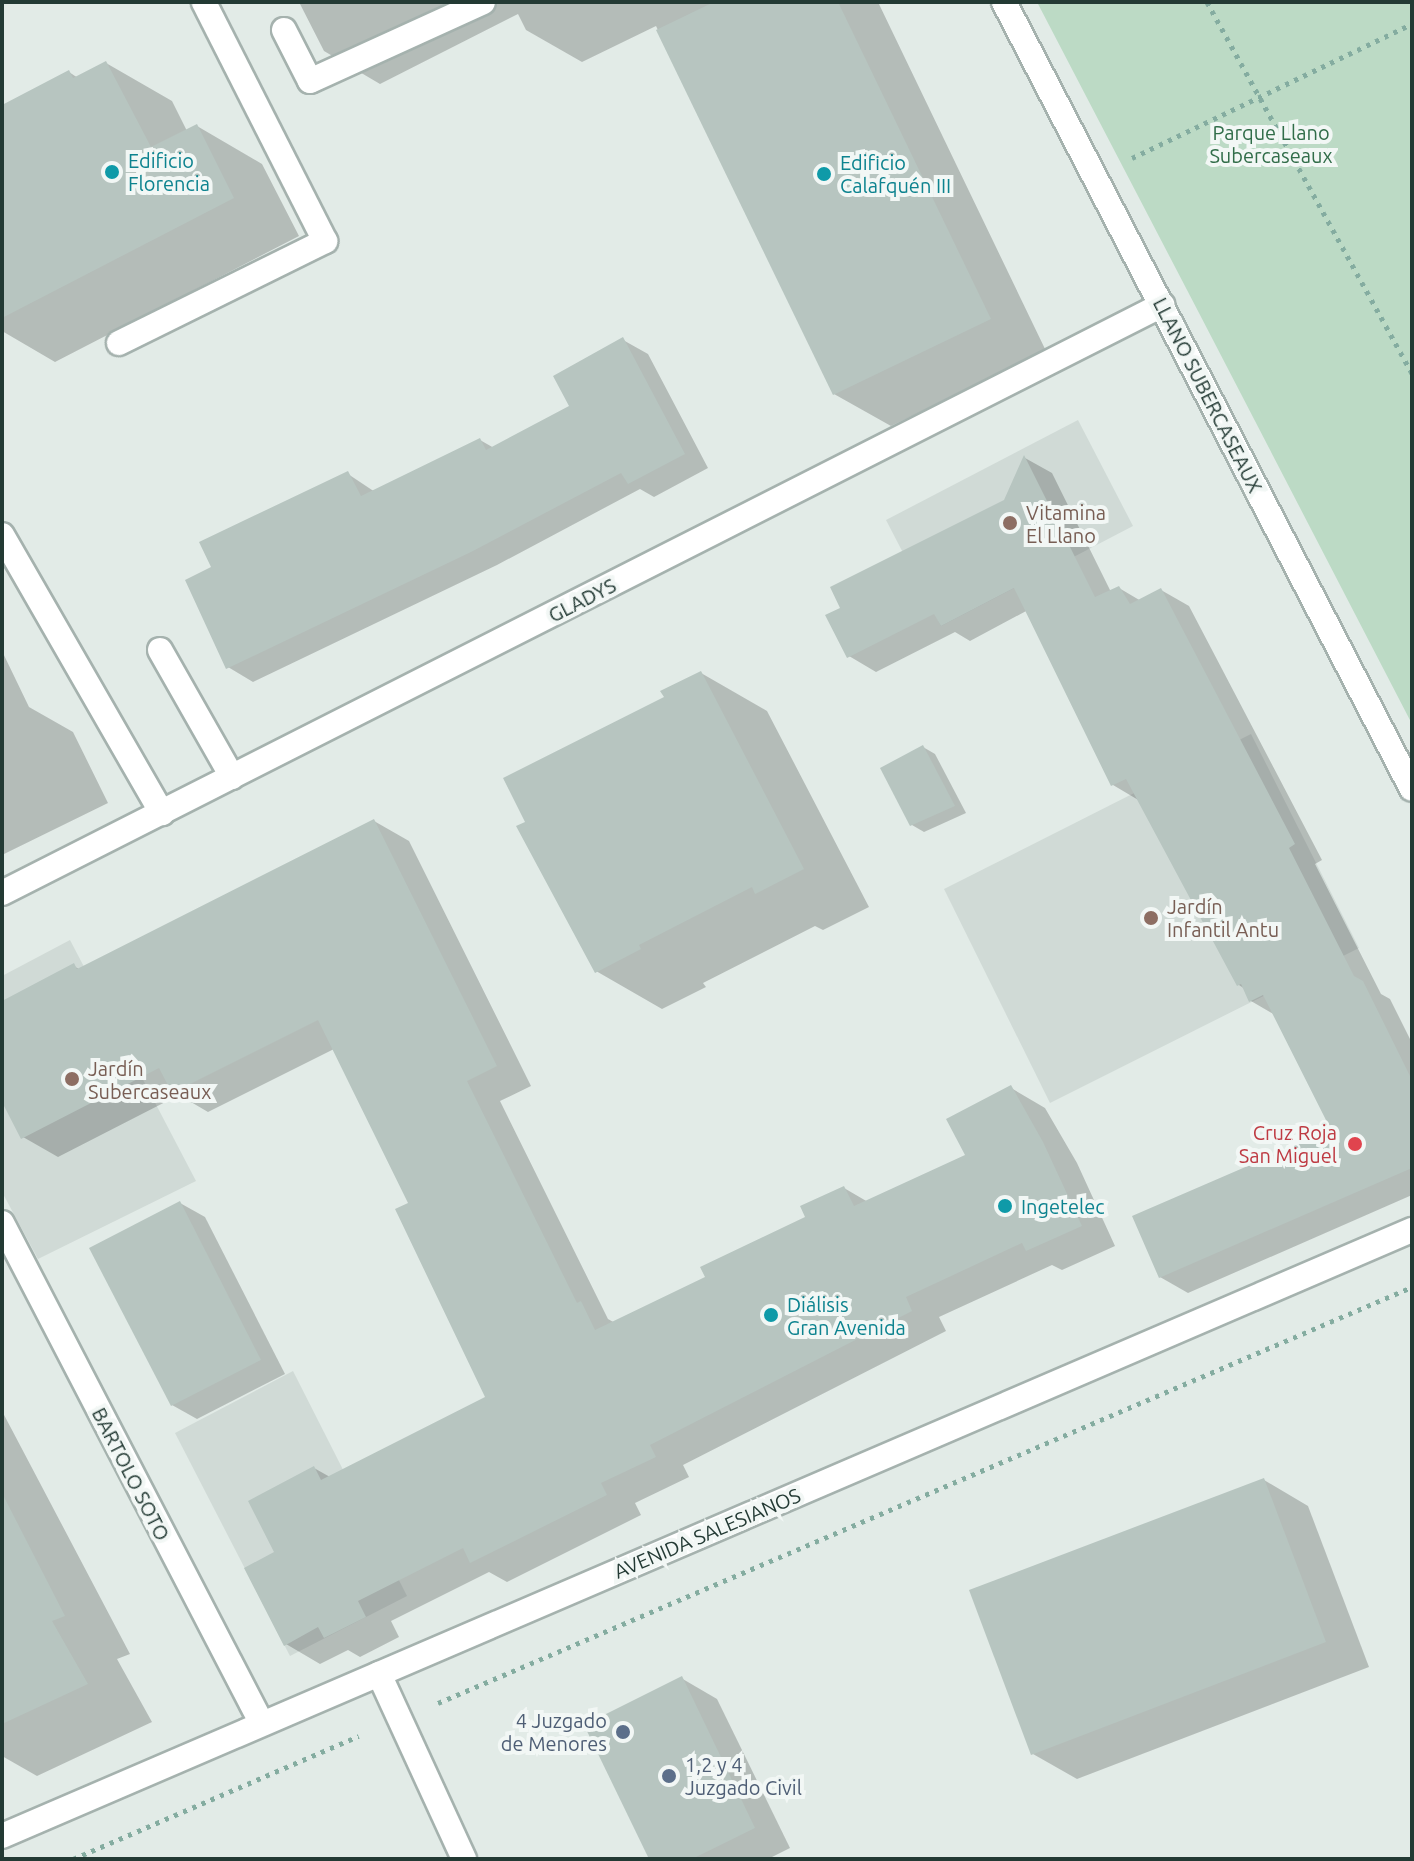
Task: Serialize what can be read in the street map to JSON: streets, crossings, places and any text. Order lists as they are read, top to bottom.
{
  "streets": {
    "street": [
      "LLANO SUBERCASEAUX",
      "GLADYS",
      "BARTOLO SOTO",
      "AVENIDA SALESIANOS"
    ]
  },
  "crossings": [
    ["LLANO SUBERCASEAUX", "GLADYS"],
    ["BARTOLO SOTO", "AVENIDA SALESIANOS"]
  ],
  "parks": ["Parque Llano Subercaseaux"],
  "places": [
    "Edificio Florencia",
    "Edificio Calafquén III",
    "Vitamina El Llano",
    "Jardín Infantil Antu",
    "Jardín Subercaseaux",
    "Cruz Roja San Miguel",
    "Ingetelec",
    "Diálisis Gran Avenida",
    "4 Juzgado de Menores",
    "1,2 y 4 Juzgado Civil"
  ]
}
